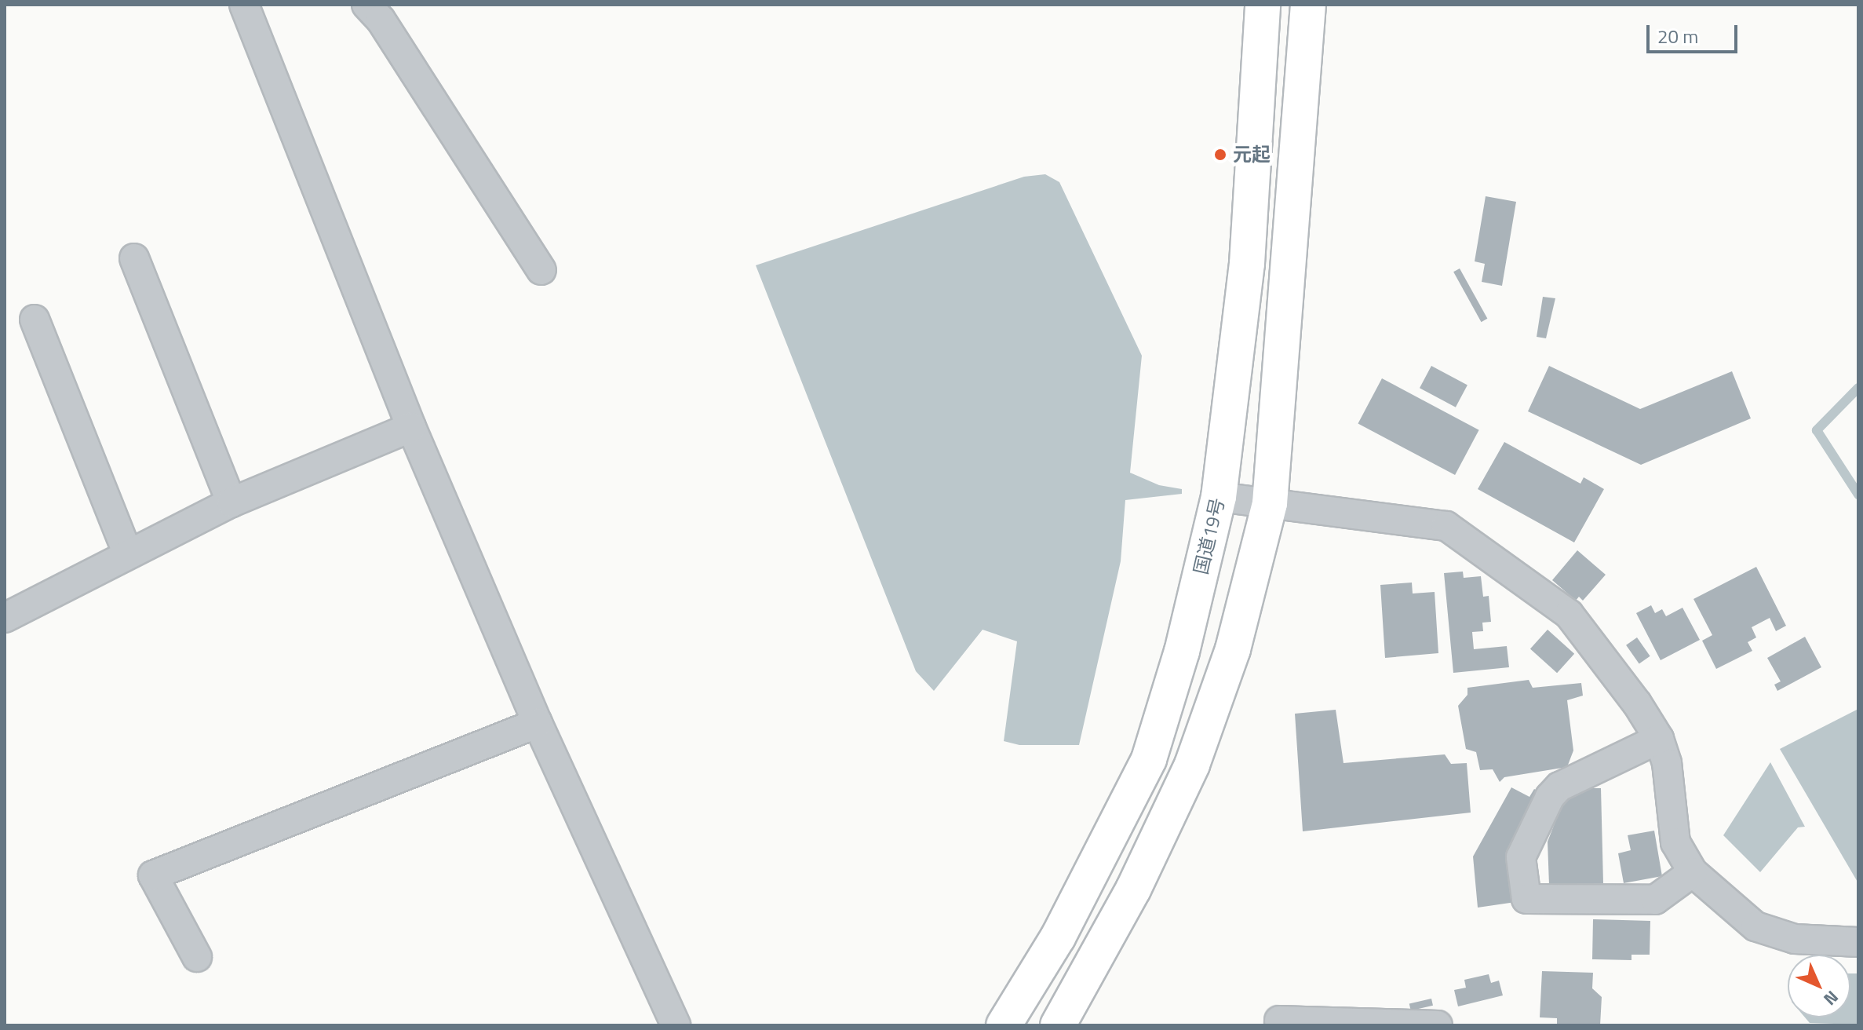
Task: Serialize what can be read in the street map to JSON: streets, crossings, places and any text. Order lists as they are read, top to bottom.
{
  "streets": {
    "highway": ["国道19号"]
  },
  "places": ["元起"],
  "scale_bar": "20 m",
  "north": "bottom right"
}
